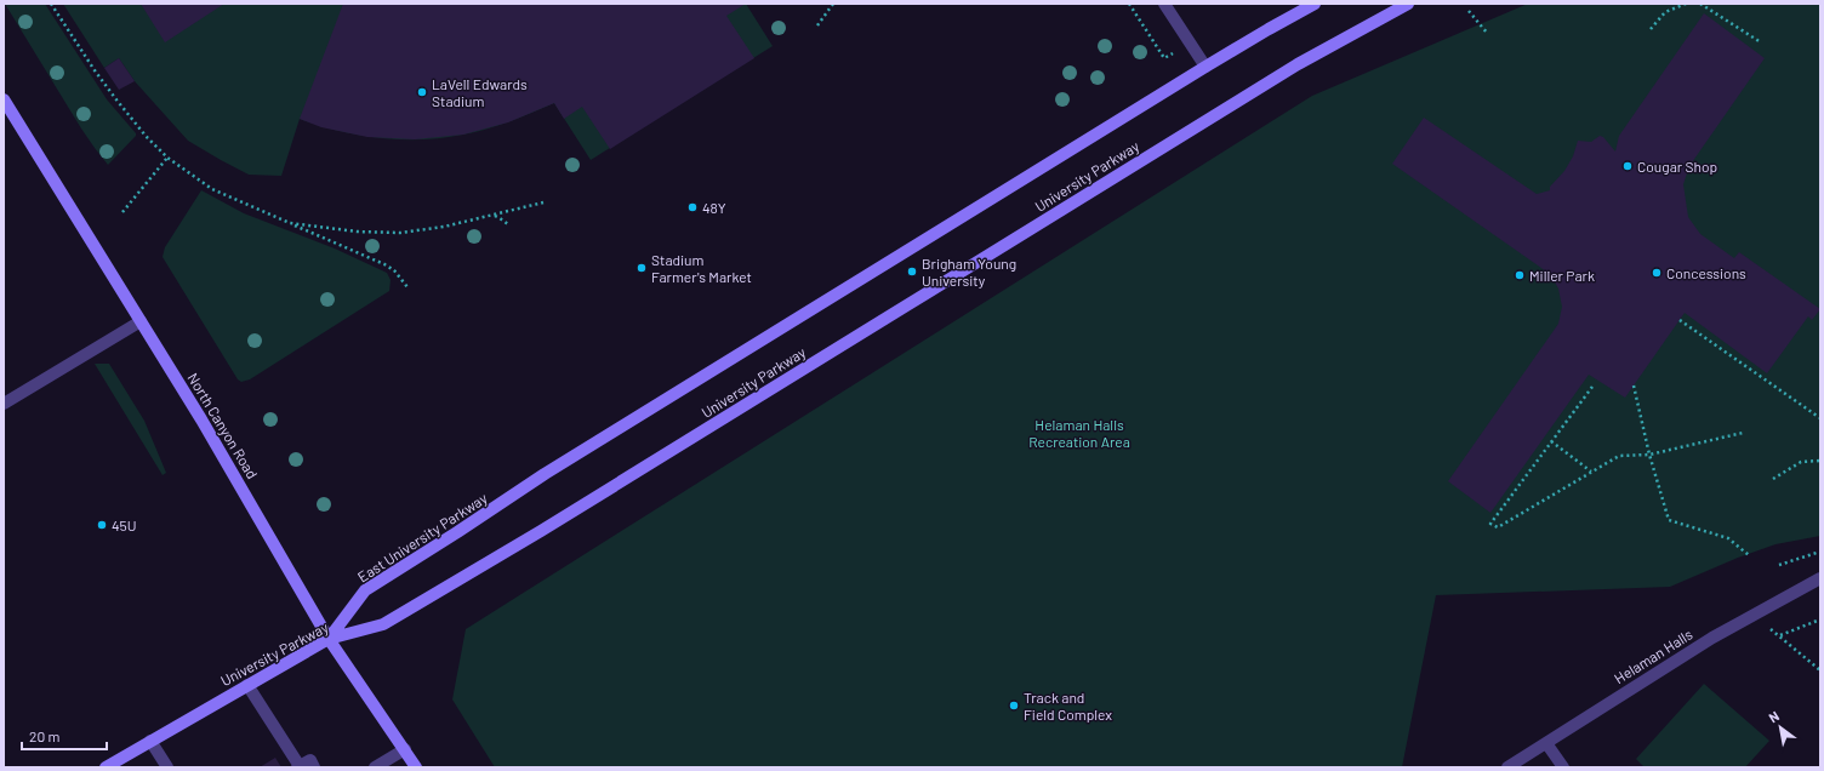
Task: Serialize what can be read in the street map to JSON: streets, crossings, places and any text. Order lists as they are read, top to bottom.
{
  "streets": {
    "main road": ["University Parkway", "North Canyon Road", "East University Parkway"],
    "lane": ["Helaman Halls"]
  },
  "crossings": [
    ["University Parkway", "North Canyon Road"],
    ["University Parkway", "East University Parkway"],
    ["North Canyon Road", "East University Parkway"]
  ],
  "parks": ["Helaman Halls Recreation Area"],
  "places": [
    "LaVell Edwards Stadium",
    "Cougar Shop",
    "48Y",
    "Stadium Farmer's Market",
    "Brigham Young University",
    "Concessions",
    "Miller Park",
    "45U",
    "Track and Field Complex"
  ],
  "scale_bar": "20 m",
  "north": "top left"
}
